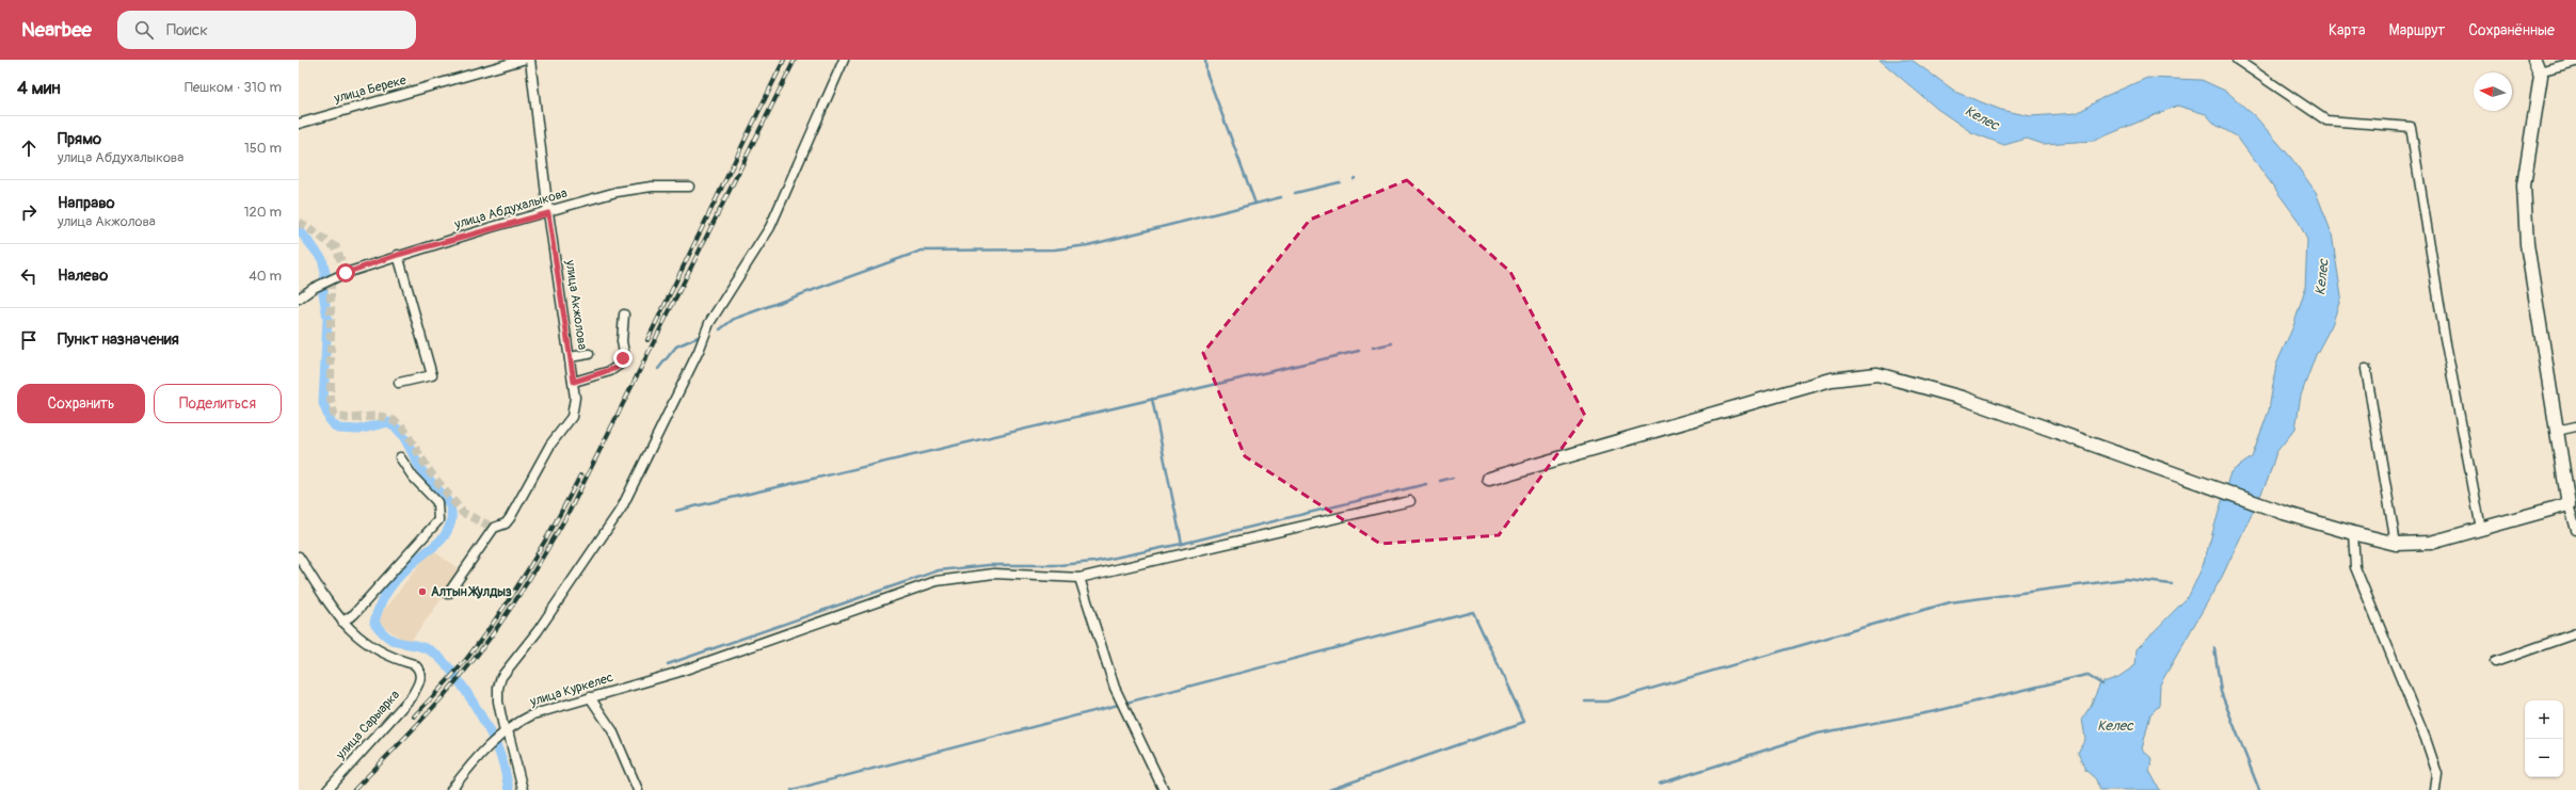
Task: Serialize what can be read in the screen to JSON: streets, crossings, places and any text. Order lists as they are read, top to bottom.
{
  "streets": {
    "street": [
      "улица Береке",
      "улица Абдухалыкова",
      "улица Акжолова",
      "улица Куркелес",
      "улица Сарыарка"
    ]
  },
  "crossings": [
    ["улица Абдухалыкова", "улица Акжолова"]
  ],
  "water": ["Келес"],
  "places": ["Алтын Жулдыз"],
  "north": "left",
  "page": {
    "header": "Nearbee",
    "search": "Поиск",
    "nav": ["Карта", "Маршрут", "Сохранённые"],
    "heading": ["4 мин", "Пешком · 310 m"],
    "list": [
      ["Прямо", "улица Абдухалыкова", "150 m"],
      ["Направо", "улица Акжолова", "120 m"],
      ["Налево", "40 m"],
      "Пункт назначения"
    ],
    "buttons": ["Сохранить", "Поделиться"],
    "map_buttons": ["+", "−"]
  }
}
